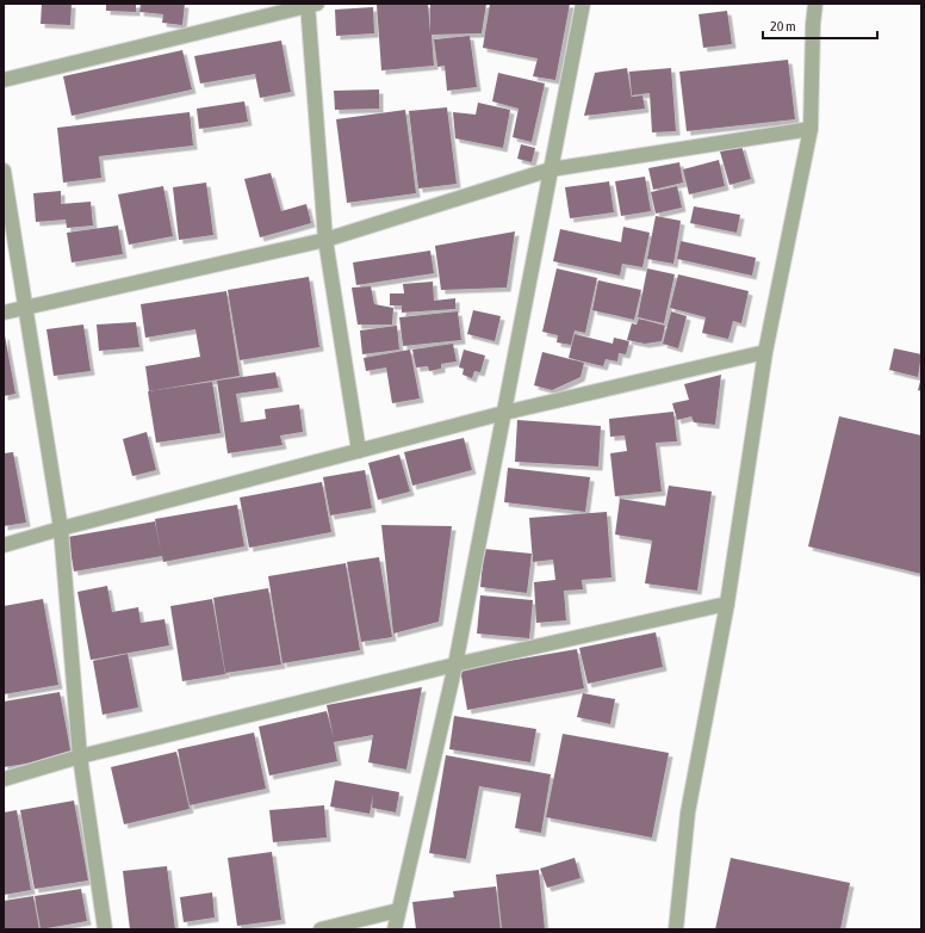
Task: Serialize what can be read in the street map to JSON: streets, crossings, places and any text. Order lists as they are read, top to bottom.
{
  "scale_bar": "20 m"
}
